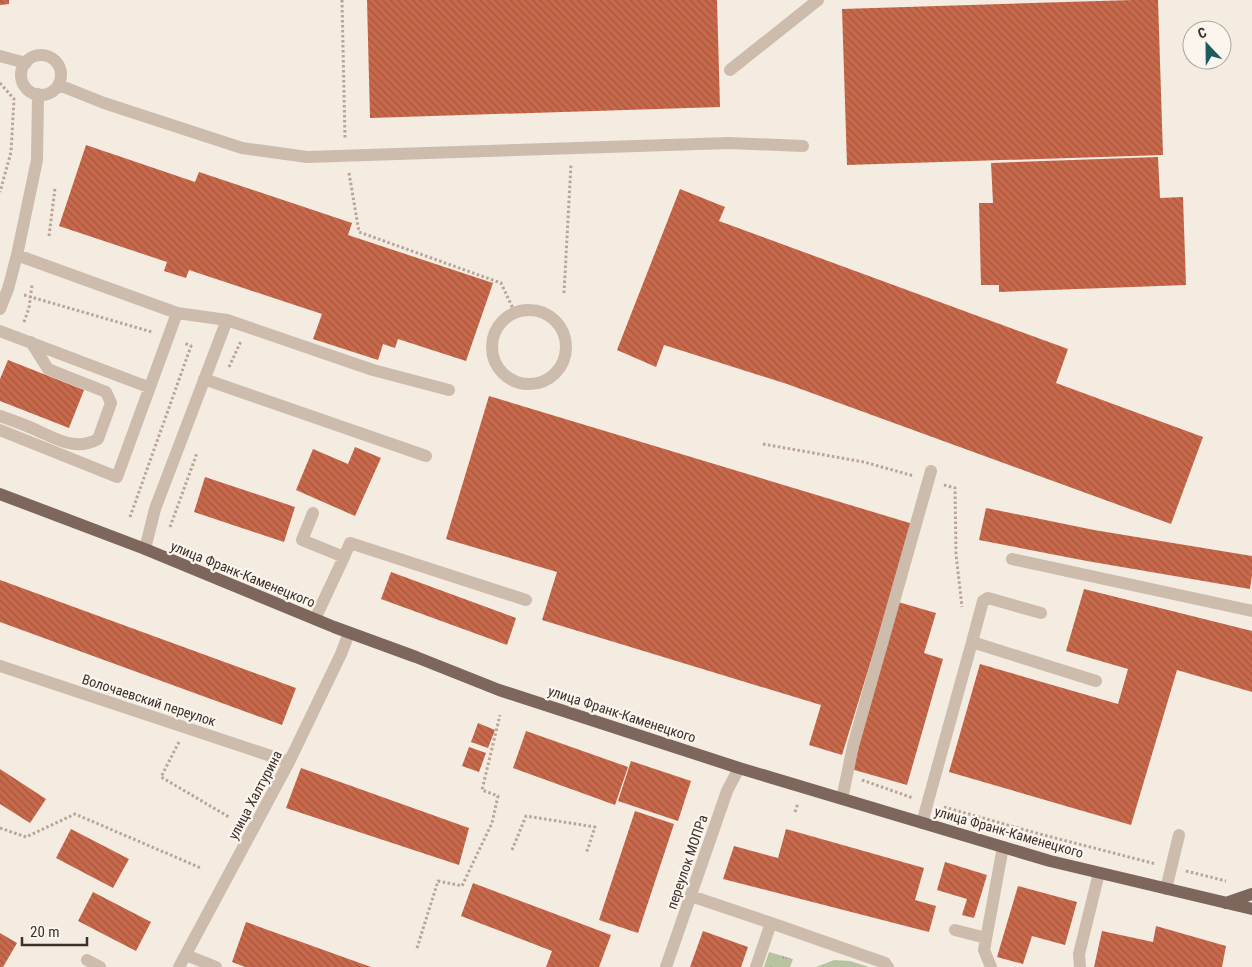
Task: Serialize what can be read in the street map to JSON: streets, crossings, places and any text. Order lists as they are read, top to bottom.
{
  "streets": {
    "main road": ["улица Франк-Каменецкого"],
    "street": ["Волочаевский переулок", "улица Халтурина", "переулок МОПРа"]
  },
  "crossings": [
    ["улица Франк-Каменецкого", "улица Халтурина"],
    ["улица Франк-Каменецкого", "переулок МОПРа"],
    ["Волочаевский переулок", "улица Халтурина"]
  ],
  "scale_bar": "20 m",
  "north": "top"
}
